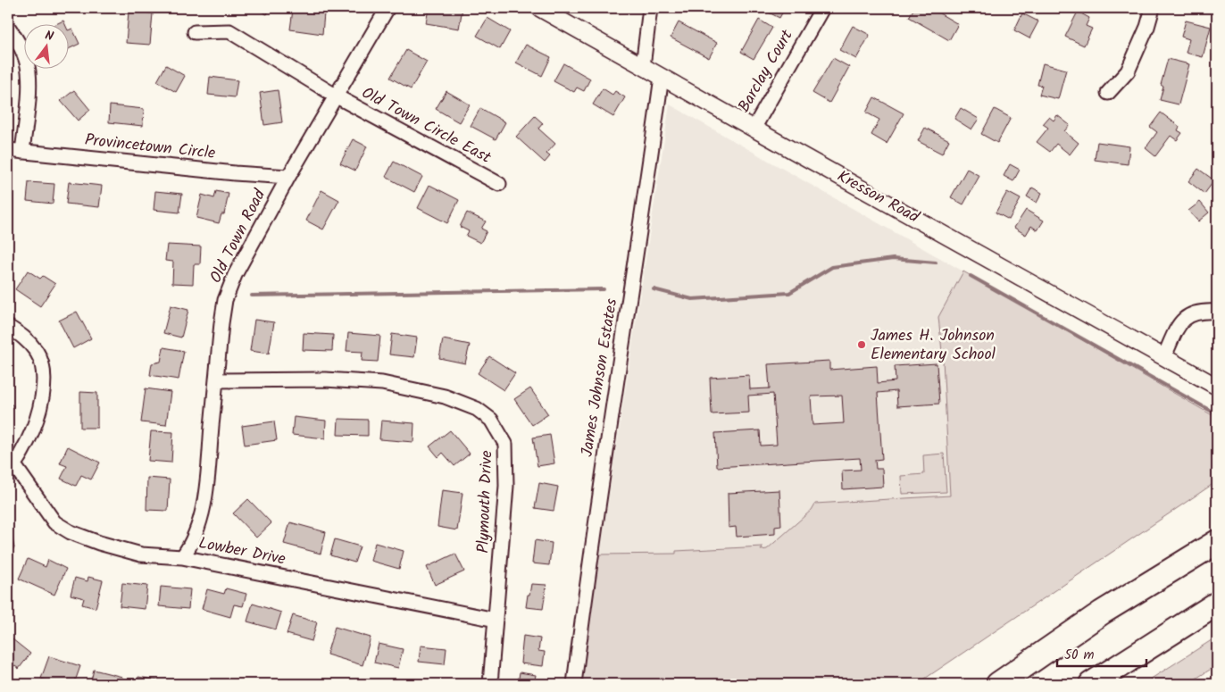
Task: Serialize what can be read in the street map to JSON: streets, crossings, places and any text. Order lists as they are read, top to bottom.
{
  "streets": {
    "street": [
      "Barclay Court",
      "Old Town Circle East",
      "Provincetown Circle",
      "Kresson Road",
      "Old Town Road",
      "James Johnson Estates",
      "Plymouth Drive",
      "Lowber Drive"
    ]
  },
  "crossings": [
    ["Barclay Court", "Kresson Road"],
    ["Old Town Circle East", "Old Town Road"],
    ["Provincetown Circle", "Old Town Road"],
    ["Kresson Road", "James Johnson Estates"],
    ["Old Town Road", "Plymouth Drive"],
    ["Old Town Road", "Lowber Drive"],
    ["Plymouth Drive", "Lowber Drive"]
  ],
  "places": ["James H. Johnson Elementary School"],
  "scale_bar": "50 m",
  "north": "top"
}
